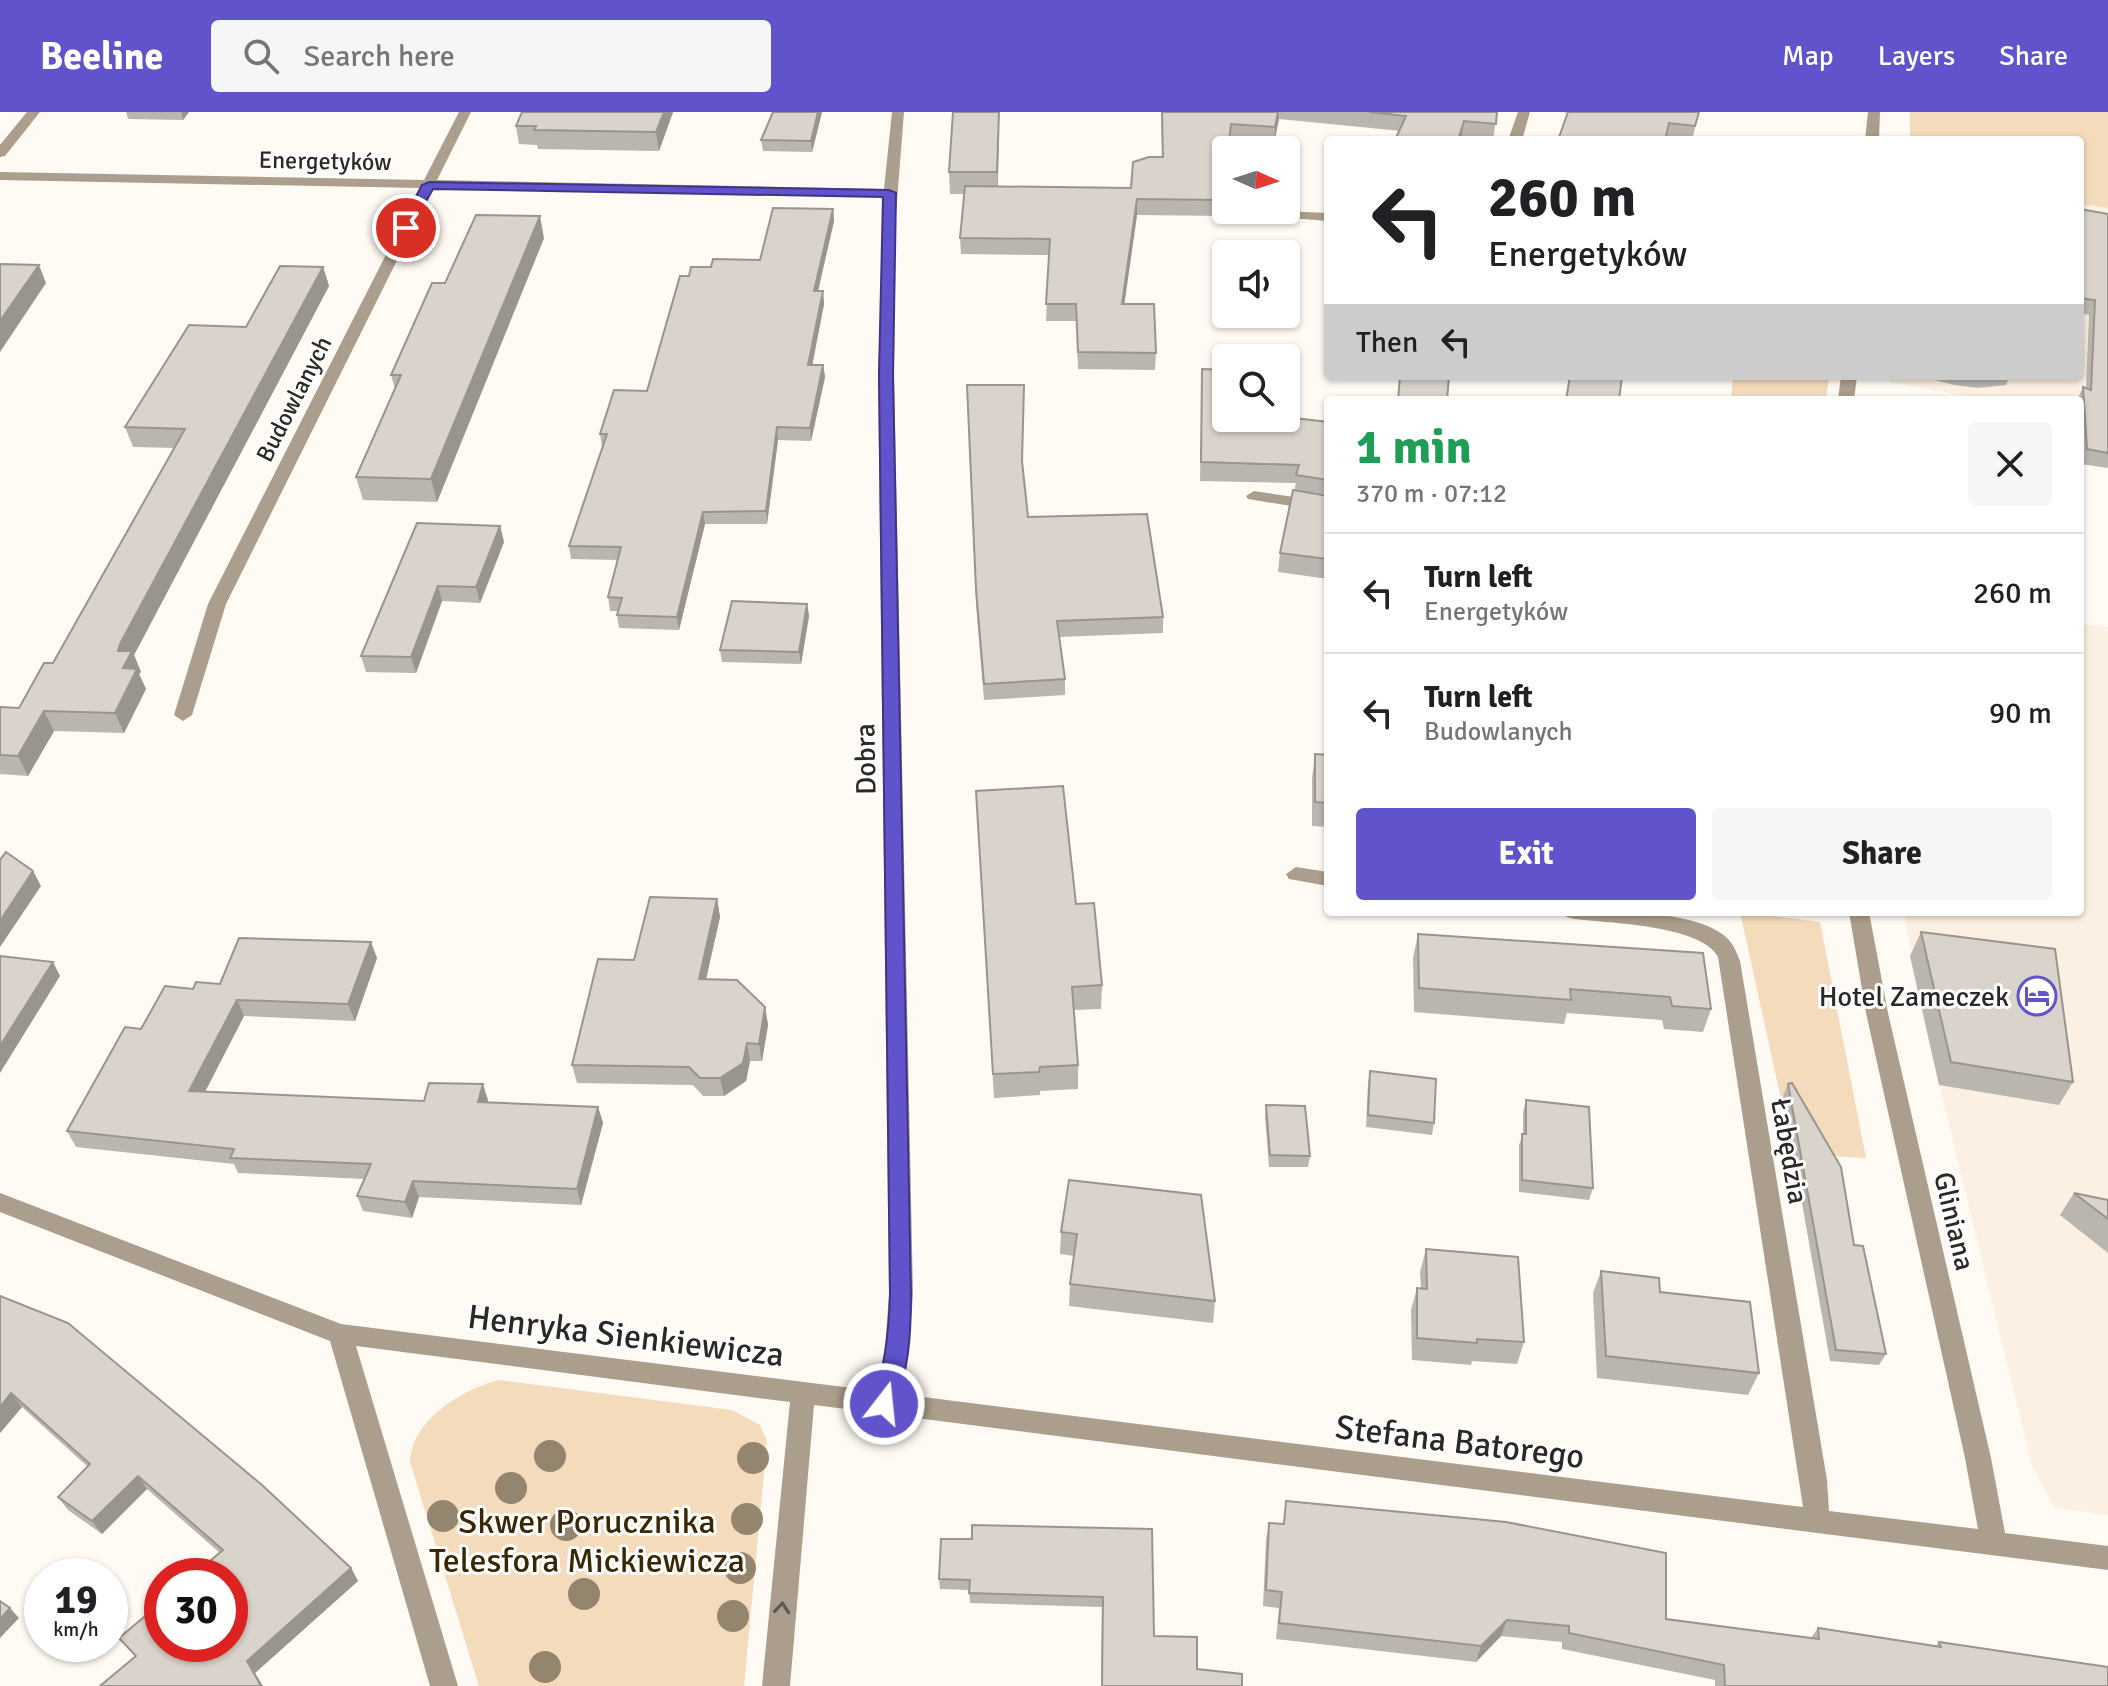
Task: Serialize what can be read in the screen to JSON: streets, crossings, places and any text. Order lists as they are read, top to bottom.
{
  "streets": {
    "street": [
      "Energetyków",
      "Budowlanych",
      "Dobra",
      "Łabędzia",
      "Gliniana",
      "Henryka Sienkiewicza",
      "Stefana Batorego"
    ]
  },
  "crossings": [
    ["Energetyków", "Budowlanych"],
    ["Energetyków", "Dobra"],
    ["Dobra", "Stefana Batorego"],
    ["Łabędzia", "Stefana Batorego"],
    ["Gliniana", "Stefana Batorego"],
    ["Henryka Sienkiewicza", "Stefana Batorego"]
  ],
  "parks": ["Skwer Porucznika Telesfora Mickiewicza"],
  "places": {
    "hotel": ["Hotel Zameczek"]
  },
  "north": "right",
  "page": {
    "header": "Beeline",
    "search": "Search here",
    "nav": ["Map", "Layers", "Share"],
    "turn": ["260 m", "Energetyków"],
    "then": "Then",
    "heading": ["1 min", "370 m · 07:12"],
    "list": [
      {
        "name": "Turn left",
        "note": "Energetyków",
        "value": "260 m"
      },
      {
        "name": "Turn left",
        "note": "Budowlanych",
        "value": "90 m"
      }
    ],
    "buttons": ["Exit", "Share"],
    "speed": "19 km/h",
    "limit": "30"
  }
}
